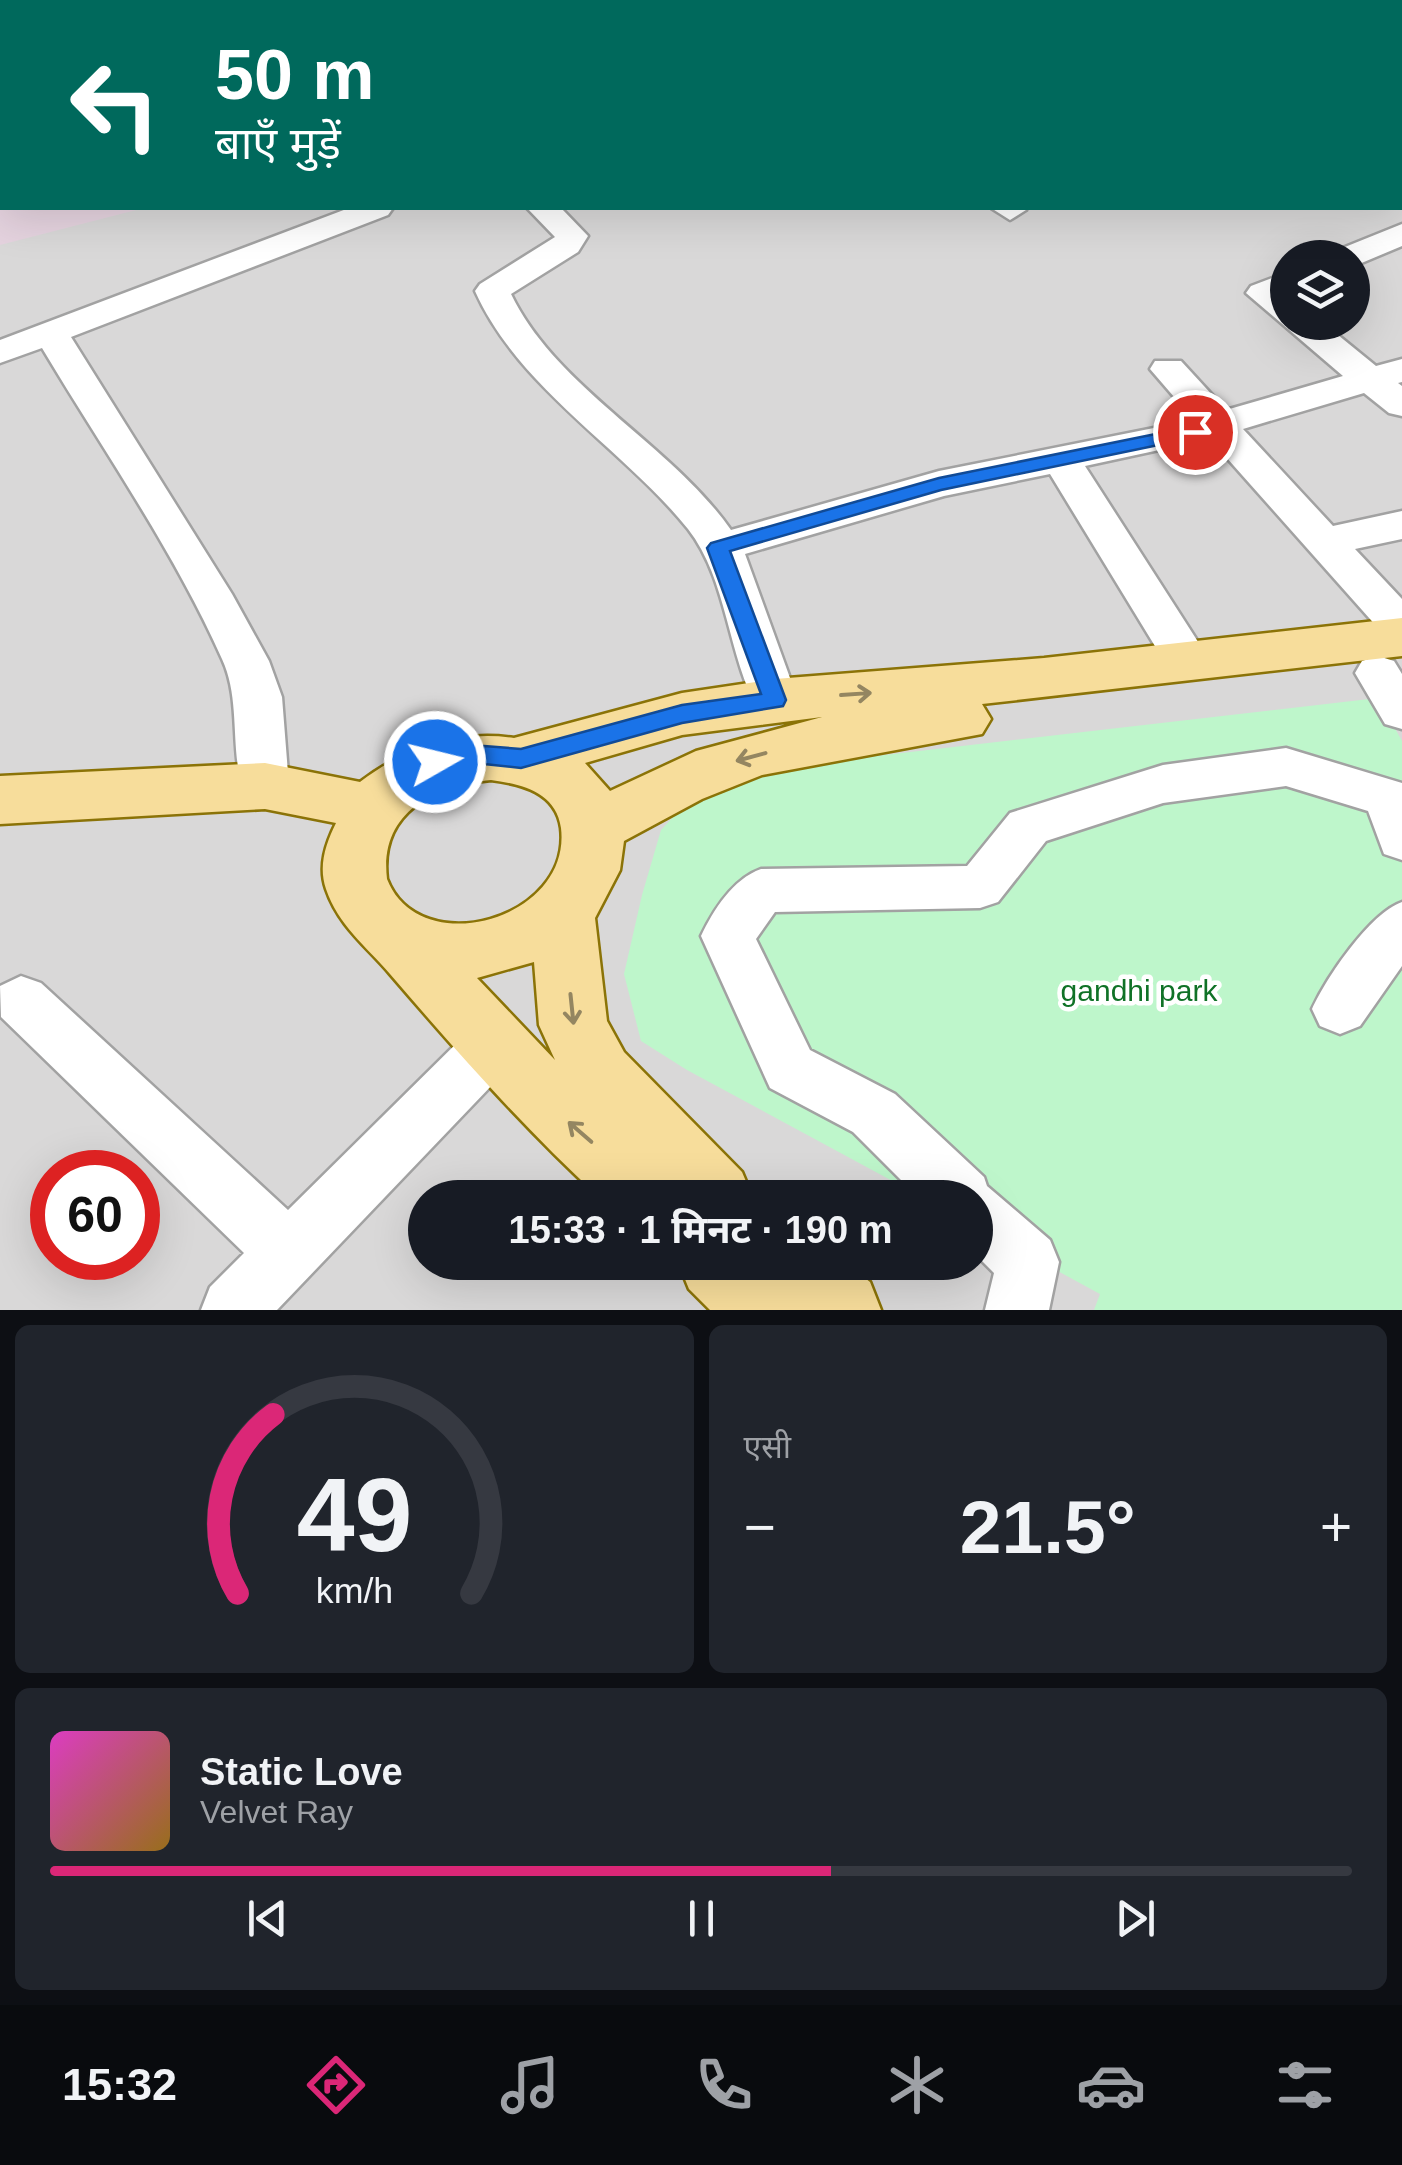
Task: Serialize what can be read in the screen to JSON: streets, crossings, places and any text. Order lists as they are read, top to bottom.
{
  "parks": ["gandhi park"],
  "page": {
    "turn": ["50 m", "बाएँ मुड़ें"],
    "limit": "60",
    "trip": "15:33 · 1 मिनट · 190 m",
    "tile": "एसी",
    "heat": ["−", "21.5°", "+"],
    "song": ["Static Love", "Velvet Ray"],
    "tabs": "15:32",
    "gauge": ["49", "km/h"]
  }
}
